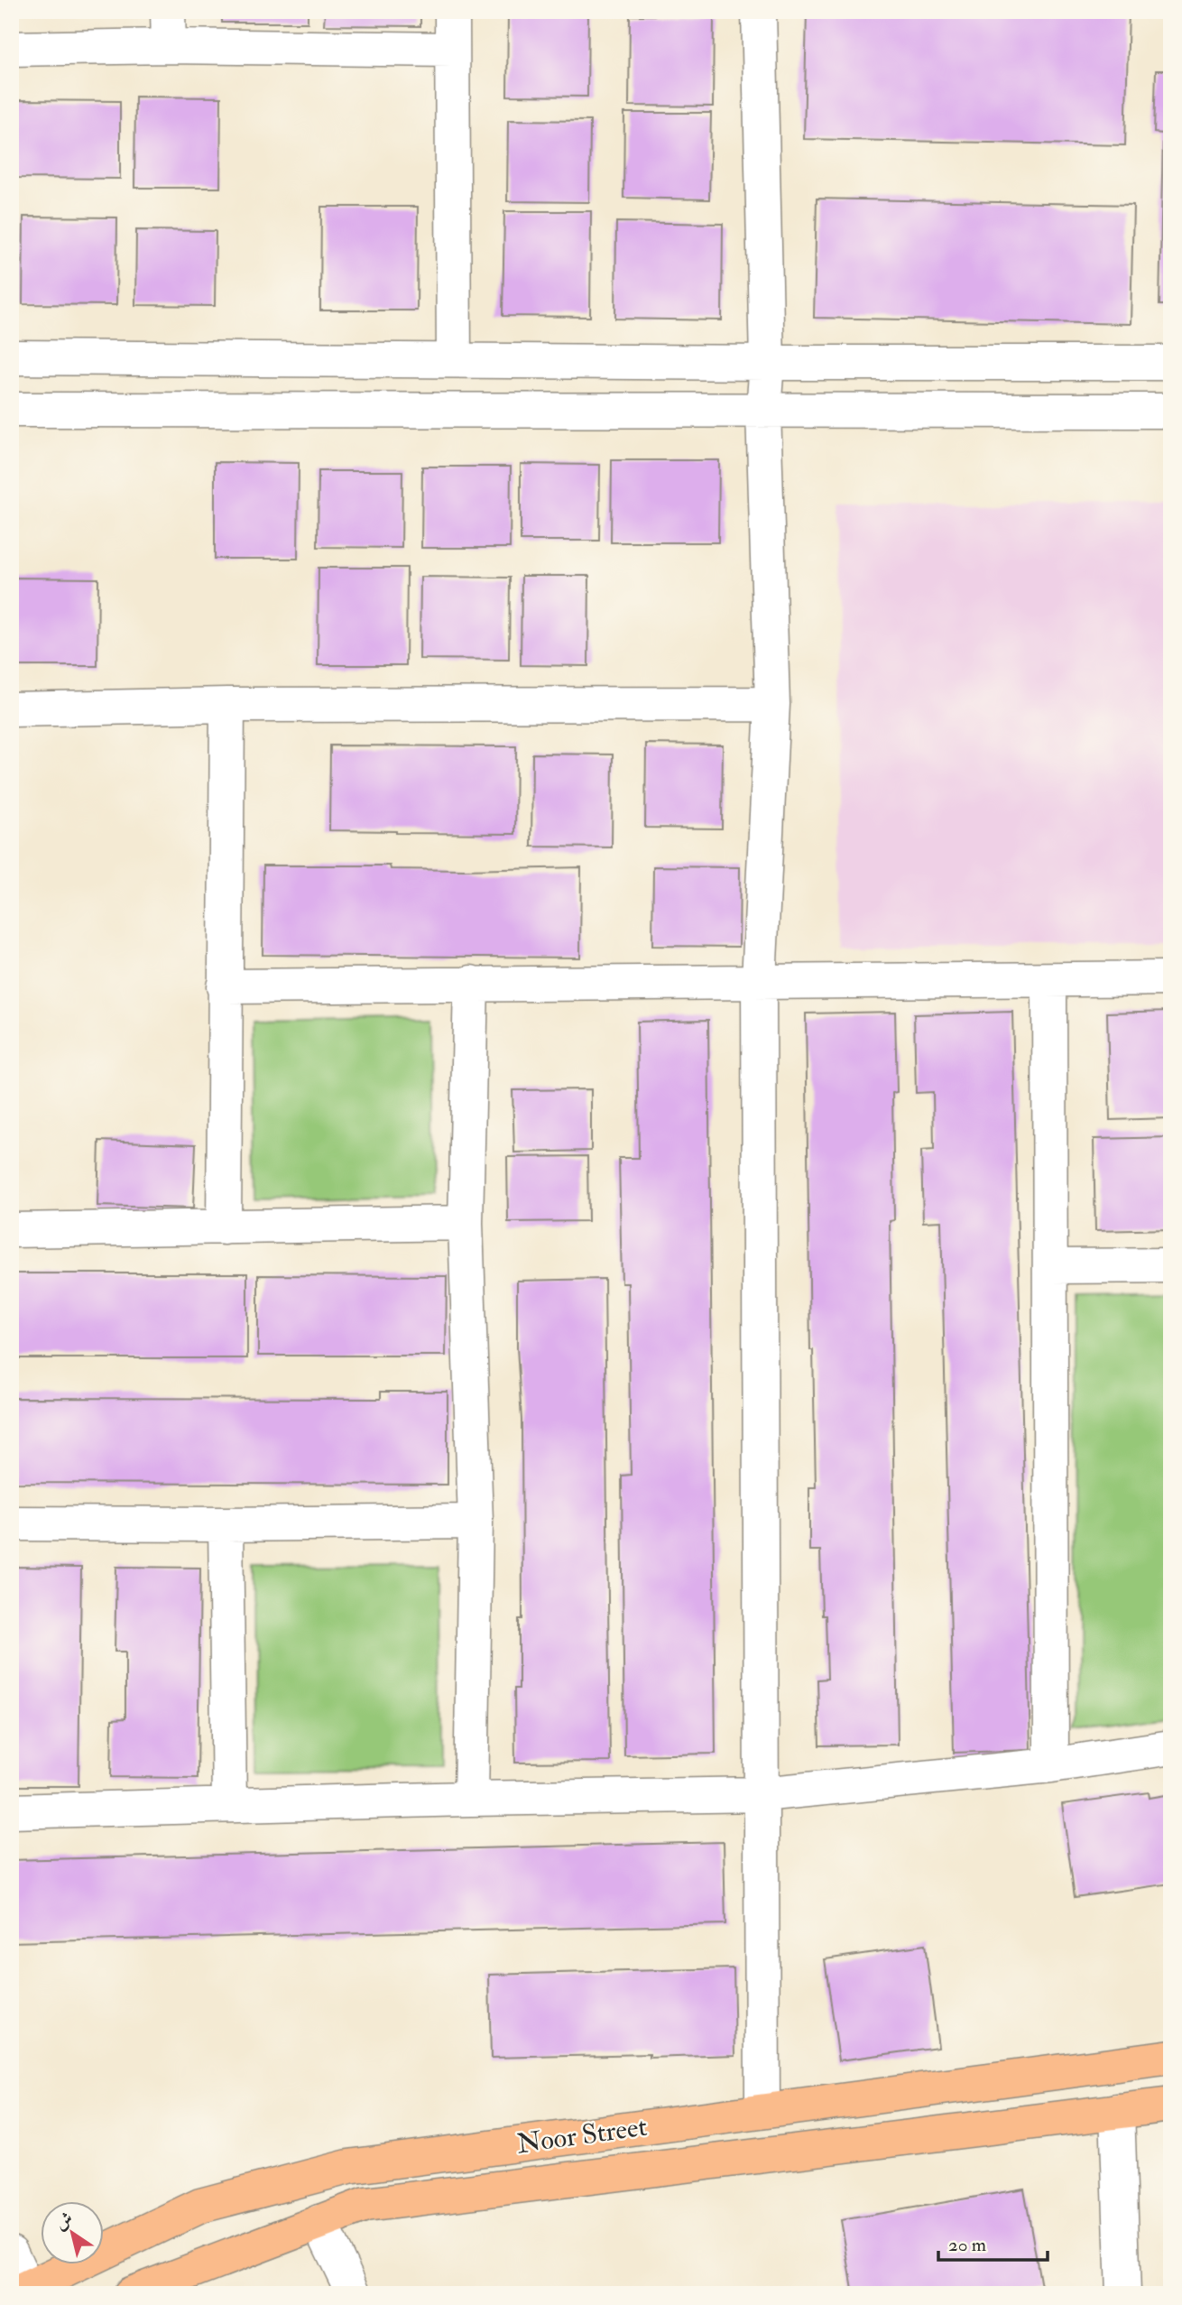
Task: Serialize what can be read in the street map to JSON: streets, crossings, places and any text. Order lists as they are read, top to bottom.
{
  "streets": {
    "main road": ["Noor Street"]
  },
  "scale_bar": "20 m",
  "north": "top left"
}
